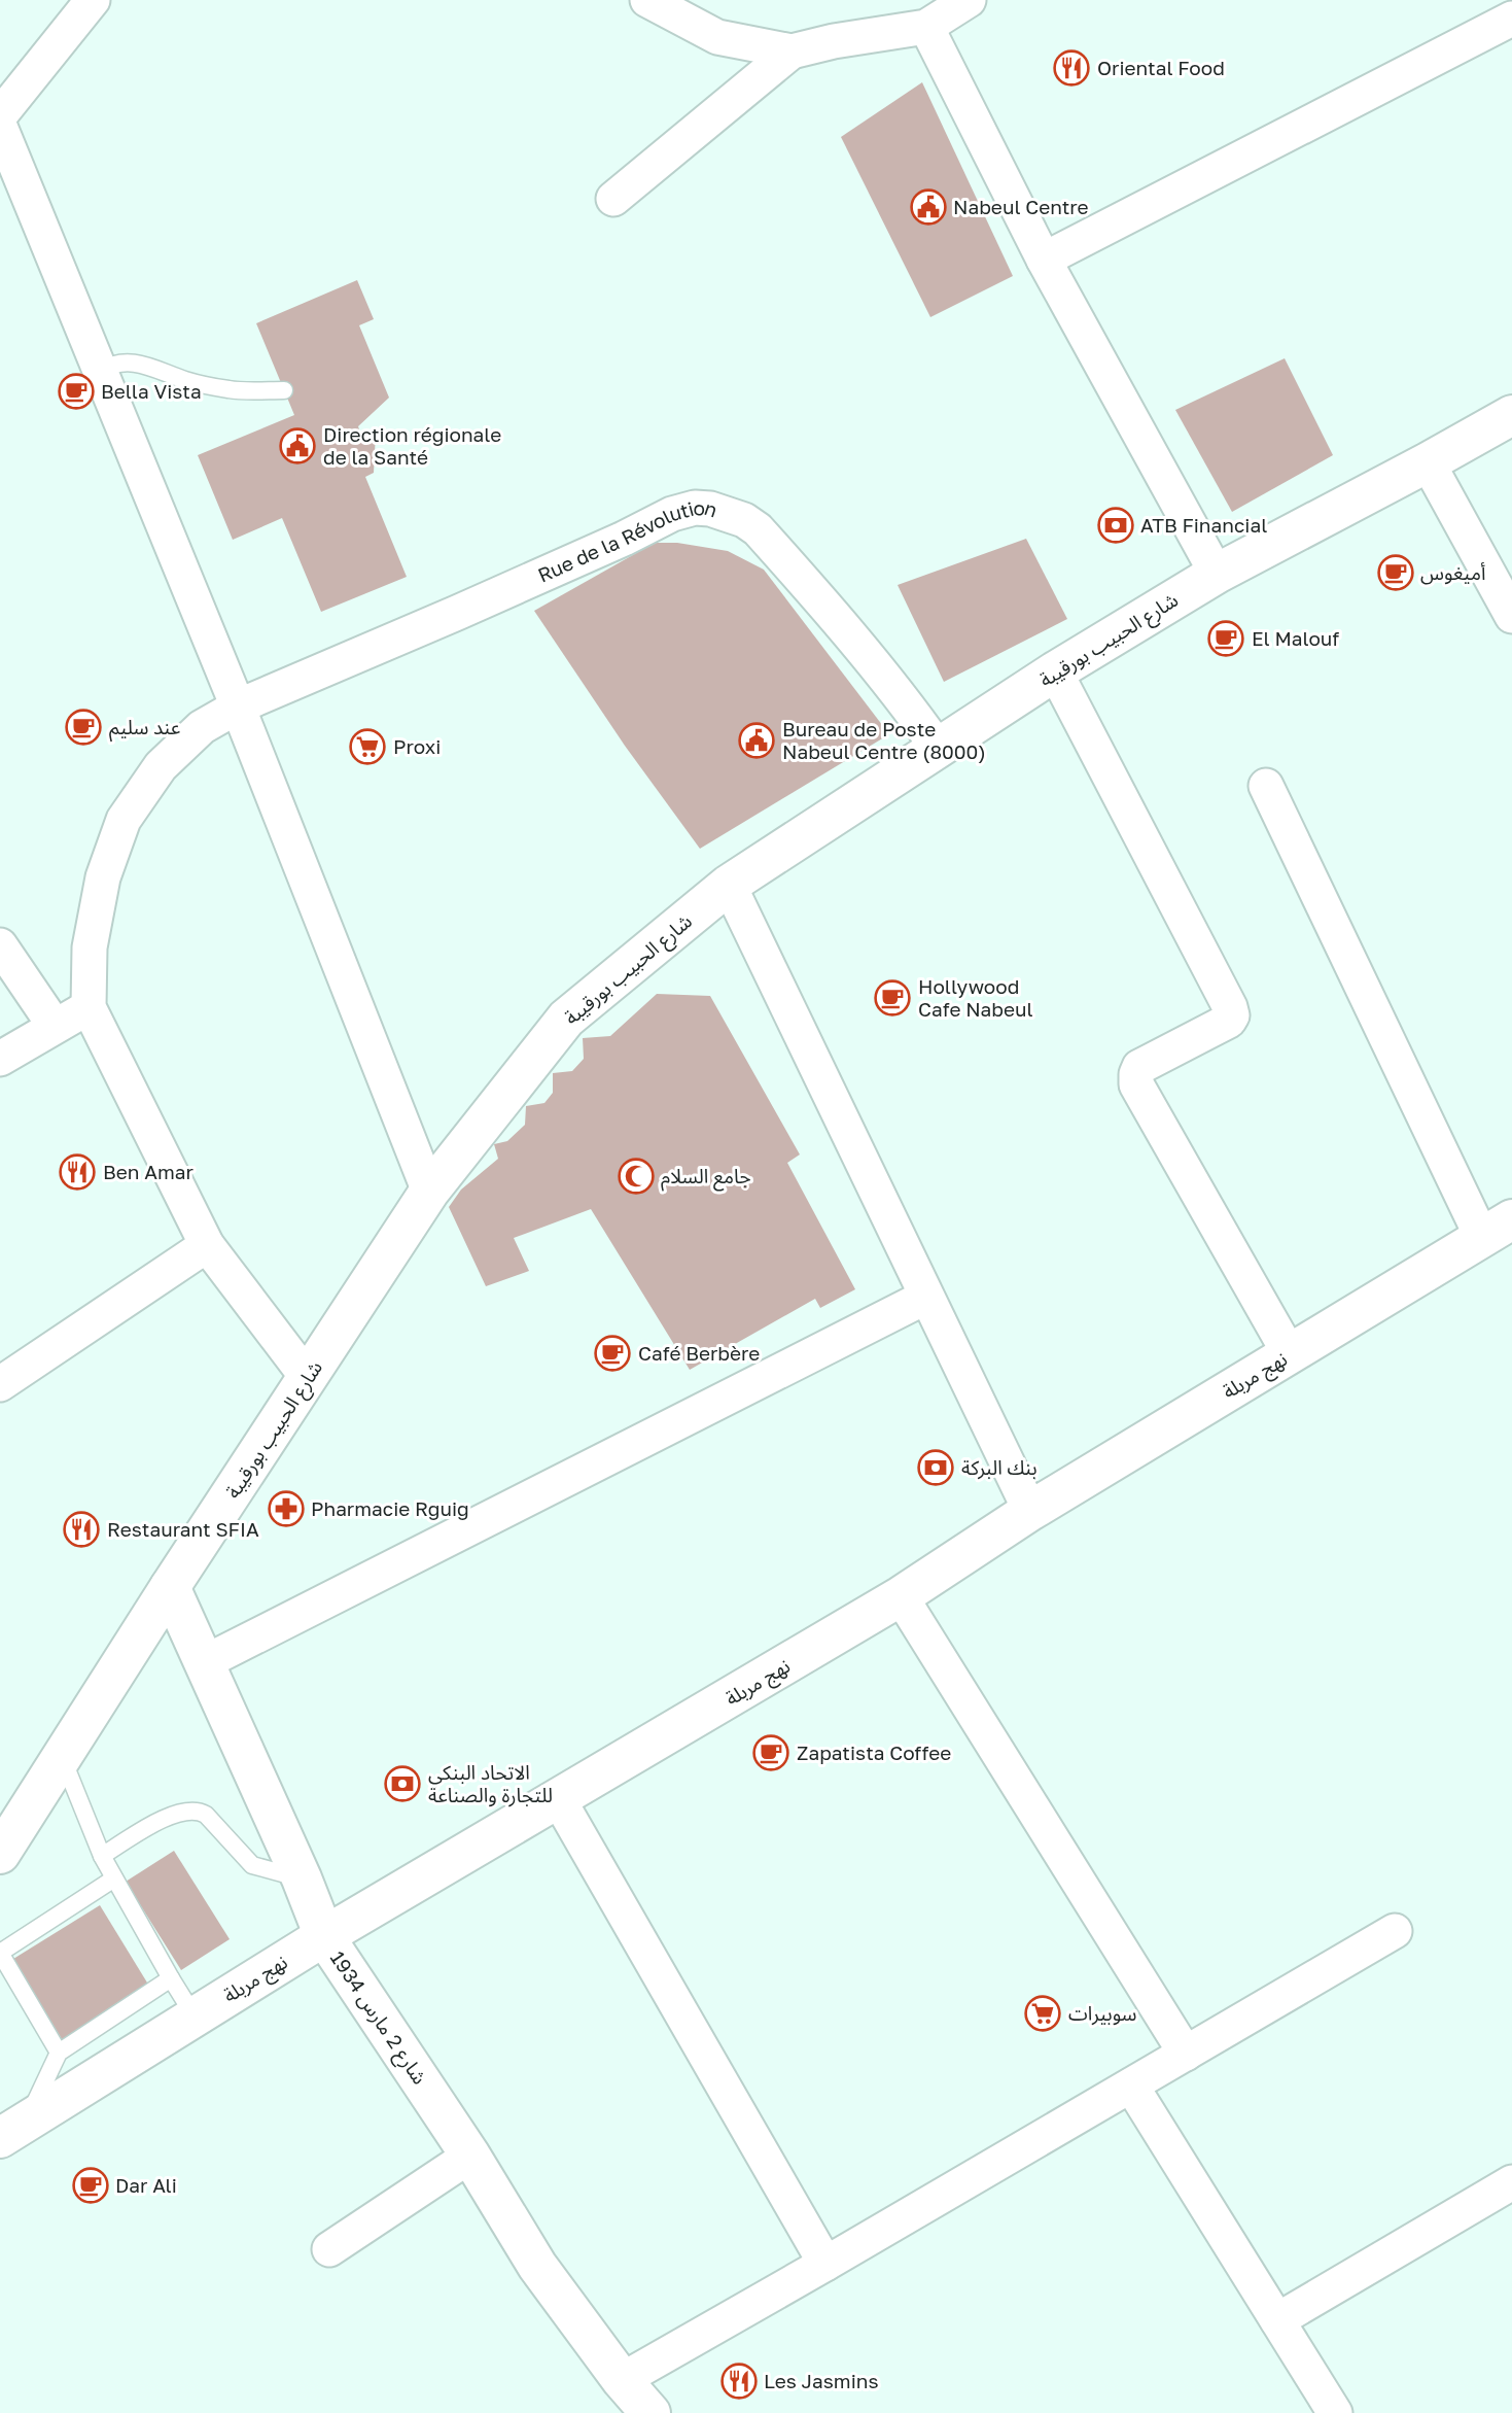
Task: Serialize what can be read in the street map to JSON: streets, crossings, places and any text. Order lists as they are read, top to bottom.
{
  "streets": {
    "main road": ["شارع الحبيب بورقيبة", "نهج مربلة", "شارع 2 مارس 1934"],
    "street": ["Rue de la Révolution"]
  },
  "crossings": [
    ["Rue de la Révolution", "شارع الحبيب بورقيبة"],
    ["شارع الحبيب بورقيبة", "شارع 2 مارس 1934"],
    ["نهج مربلة", "شارع 2 مارس 1934"]
  ],
  "places": {
    "restaurant": [
      "Oriental Food",
      "Ben Amar",
      "Restaurant SFIA",
      "Les Jasmins"
    ],
    "public building": ["Nabeul Centre", "Direction régionale de la Santé", "Bureau de Poste Nabeul Centre (8000)"],
    "cafe": [
      "Bella Vista",
      "أميغوس",
      "El Malouf",
      "عند سليم",
      "Hollywood Cafe Nabeul",
      "Café Berbère",
      "Zapatista Coffee",
      "Dar Ali"
    ],
    "bank": ["ATB Financial", "بنك البركة", "الاتحاد البنكي للتجارة والصناعة"],
    "supermarket": ["Proxi", "سوبيرات"],
    "mosque": ["جامع السلام"],
    "pharmacy": ["Pharmacie Rguig"]
  }
}
